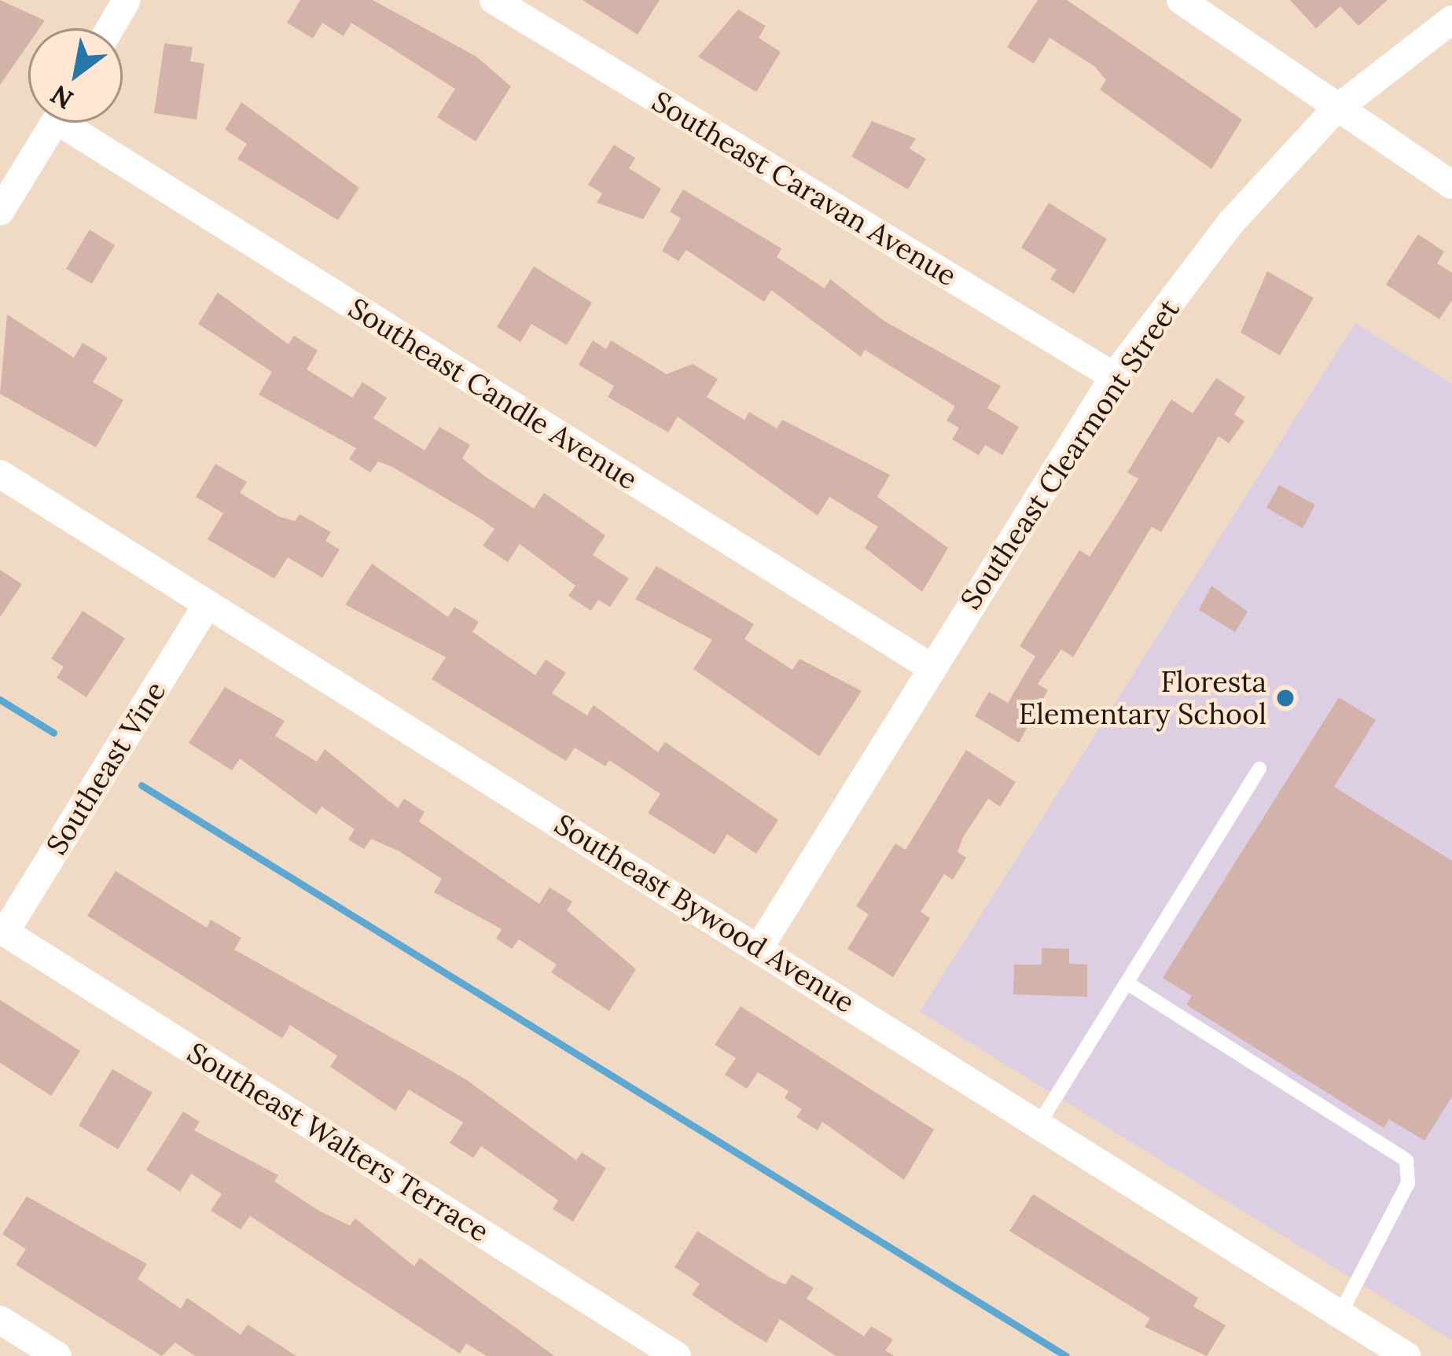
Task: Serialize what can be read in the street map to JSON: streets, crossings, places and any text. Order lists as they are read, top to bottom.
{
  "streets": {
    "street": [
      "Southeast Caravan Avenue",
      "Southeast Candle Avenue",
      "Southeast Clearmont Street",
      "Southeast Vine",
      "Southeast Bywood Avenue",
      "Southeast Walters Terrace"
    ]
  },
  "crossings": [
    ["Southeast Caravan Avenue", "Southeast Clearmont Street"],
    ["Southeast Candle Avenue", "Southeast Clearmont Street"],
    ["Southeast Clearmont Street", "Southeast Bywood Avenue"],
    ["Southeast Vine", "Southeast Bywood Avenue"],
    ["Southeast Vine", "Southeast Walters Terrace"]
  ],
  "places": ["Floresta Elementary School"],
  "north": "bottom left"
}
